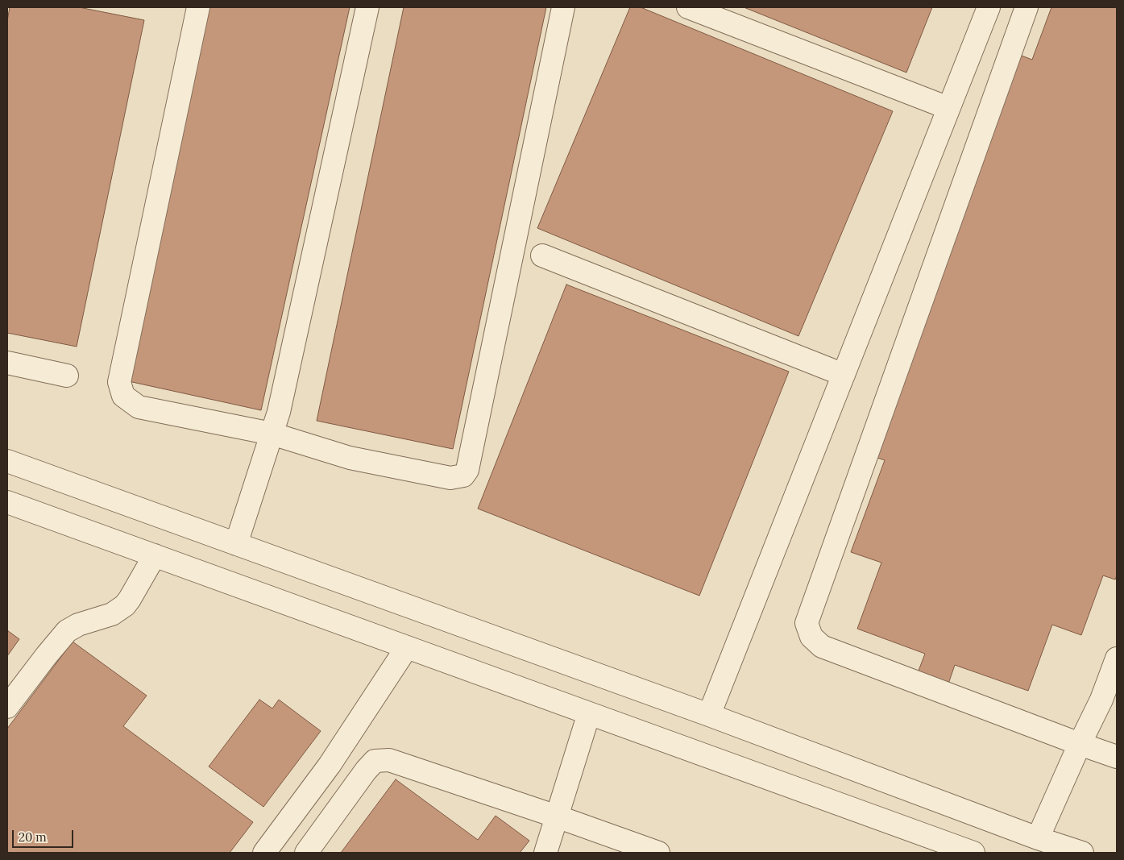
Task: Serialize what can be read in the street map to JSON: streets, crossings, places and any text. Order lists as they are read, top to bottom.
{
  "scale_bar": "20 m"
}
